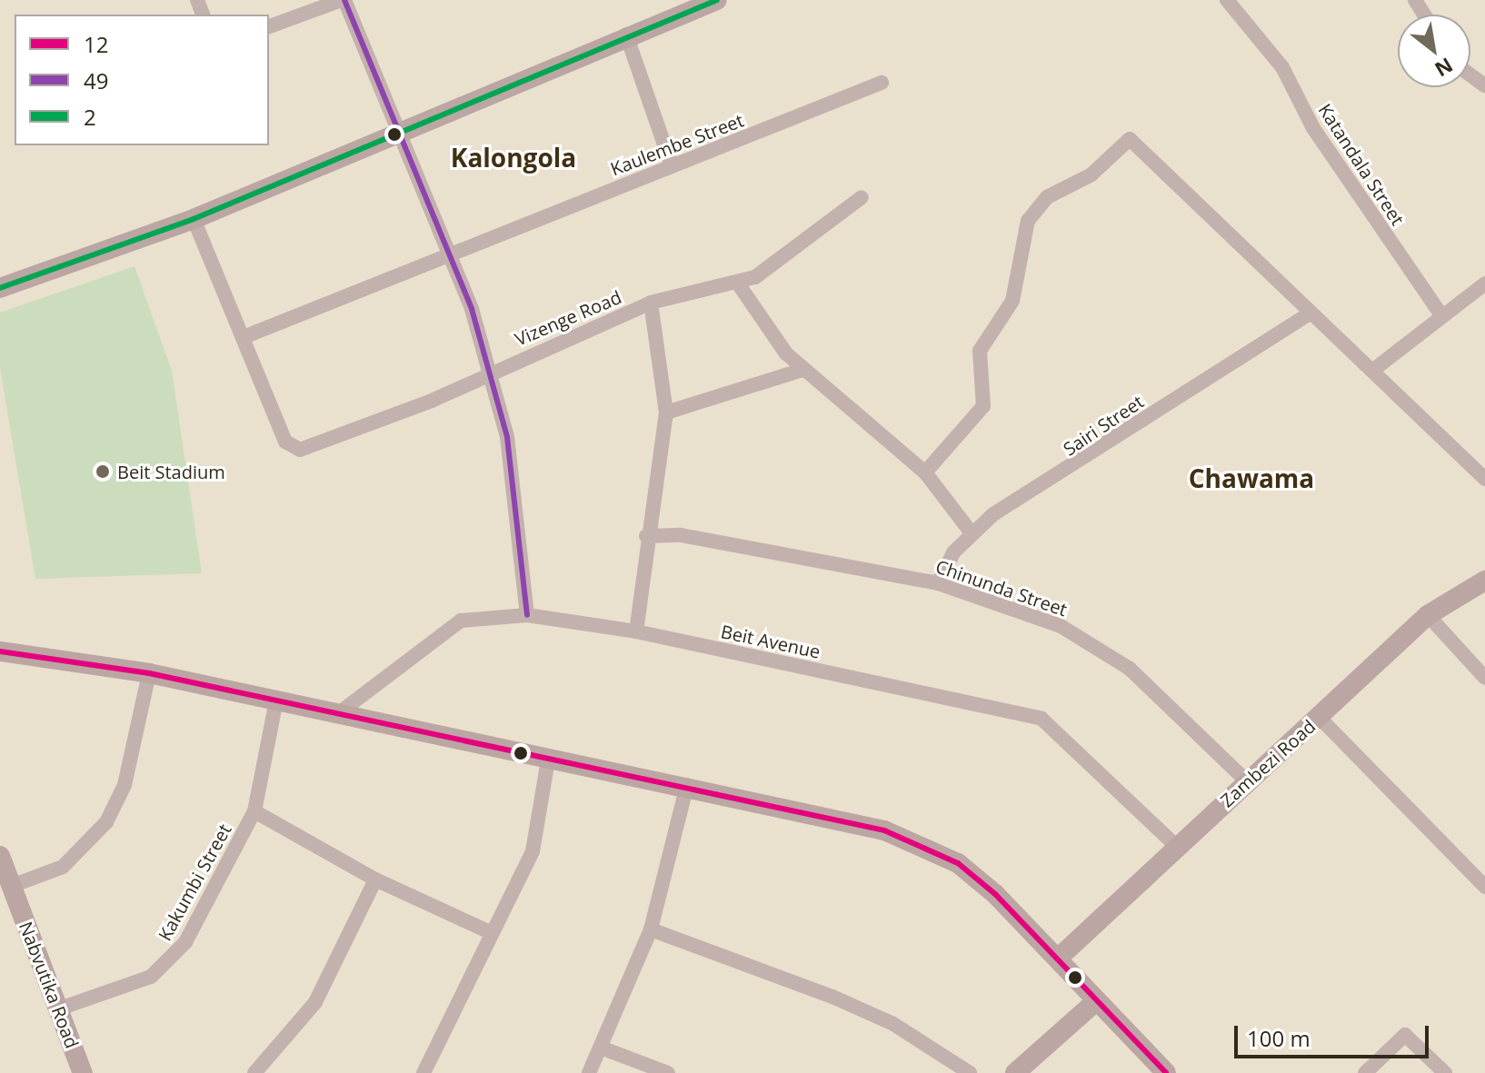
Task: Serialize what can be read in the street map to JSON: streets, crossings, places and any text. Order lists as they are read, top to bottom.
{
  "streets": {
    "street": [
      "Kaulembe Street",
      "Katandala Street",
      "Vizenge Road",
      "Sairi Street",
      "Chinunda Street",
      "Beit Avenue",
      "Zambezi Road",
      "Kakumbi Street",
      "Nabvutika Road"
    ]
  },
  "crossings": [
    ["Kaulembe Street", "Vizenge Road"],
    ["Sairi Street", "Chinunda Street"],
    ["Chinunda Street", "Zambezi Road"],
    ["Beit Avenue", "Zambezi Road"],
    ["Kakumbi Street", "Nabvutika Road"]
  ],
  "districts": ["Kalongola", "Chawama"],
  "places": ["Beit Stadium"],
  "lines": ["transit line 49", "transit line 2", "transit line 12"],
  "legend": ["12", "49", "2"],
  "scale_bar": "100 m",
  "north": "bottom right"
}
